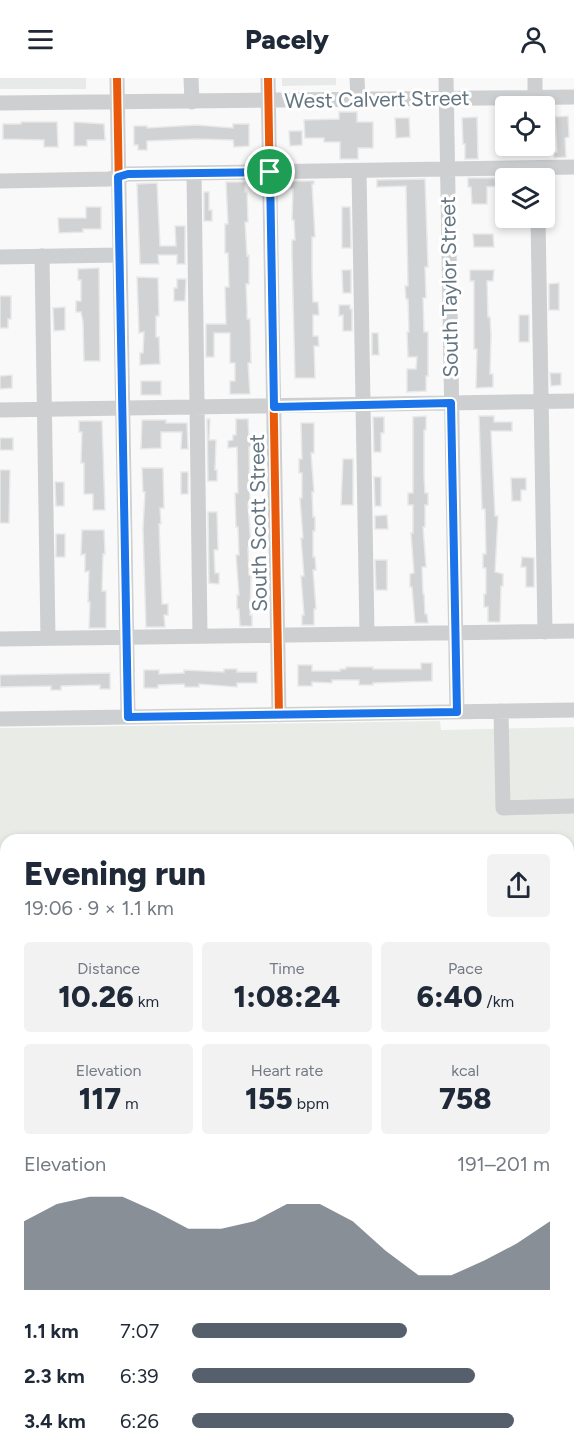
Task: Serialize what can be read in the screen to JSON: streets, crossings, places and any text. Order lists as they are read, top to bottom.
{
  "streets": {
    "street": ["West Calvert Street", "South Taylor Street", "South Scott Street"]
  },
  "crossings": [
    ["West Calvert Street", "South Taylor Street"],
    ["West Calvert Street", "South Scott Street"]
  ],
  "page": {
    "header": "Pacely",
    "heading": ["Evening run", "19:06 · 9 × 1.1 km"],
    "stats": [
      ["Distance", "10.26 km"],
      ["Time", "1:08:24"],
      ["Pace", "6:40 /km"],
      ["Elevation", "117 m"],
      ["Heart rate", "155 bpm"],
      ["kcal", "758"]
    ],
    "chart": ["Elevation", "191–201 m"],
    "list": [
      {
        "name": "1.1 km",
        "note": "7:07"
      },
      {
        "name": "2.3 km",
        "note": "6:39"
      },
      {
        "name": "3.4 km",
        "note": "6:26"
      }
    ]
  }
}
